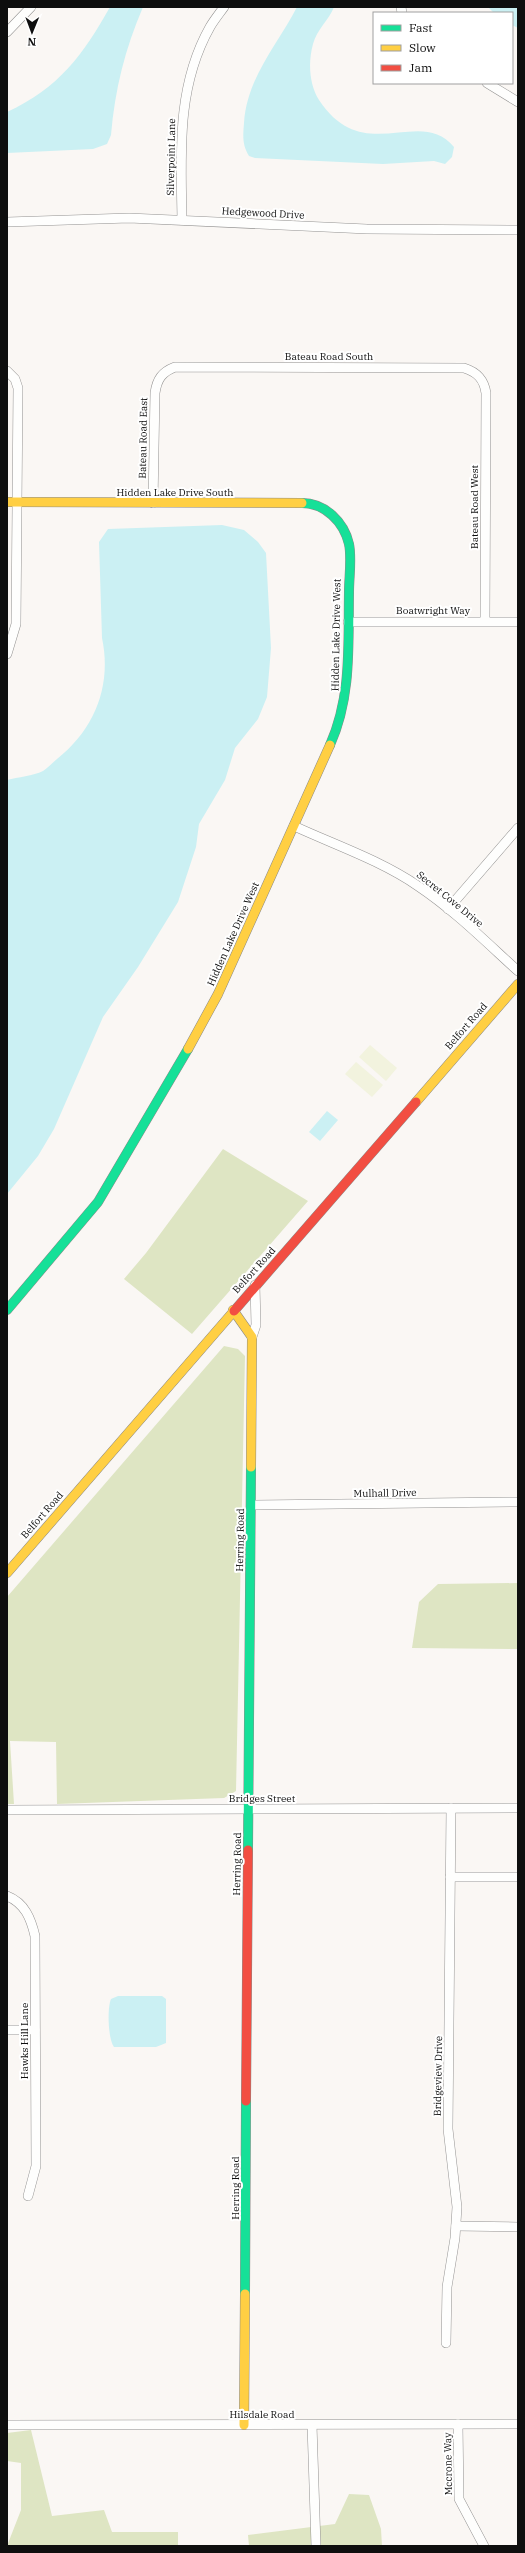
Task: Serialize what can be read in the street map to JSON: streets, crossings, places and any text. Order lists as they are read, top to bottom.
{
  "streets": {
    "street": [
      "Silverpoint Lane",
      "Hedgewood Drive",
      "Bateau Road South",
      "Bateau Road East",
      "Hidden Lake Drive South",
      "Bateau Road West",
      "Boatwright Way",
      "Hidden Lake Drive West",
      "Secret Cove Drive",
      "Belfort Road",
      "Mulhall Drive",
      "Herring Road",
      "Bridges Street",
      "Hawks Hill Lane",
      "Bridgeview Drive",
      "Hilsdale Road",
      "Mccrone Way"
    ]
  },
  "crossings": [
    ["Silverpoint Lane", "Hedgewood Drive"],
    ["Bateau Road South", "Bateau Road East"],
    ["Bateau Road South", "Bateau Road West"],
    ["Bateau Road East", "Hidden Lake Drive South"],
    ["Hidden Lake Drive South", "Hidden Lake Drive West"],
    ["Bateau Road West", "Boatwright Way"],
    ["Boatwright Way", "Hidden Lake Drive West"],
    ["Hidden Lake Drive West", "Secret Cove Drive"],
    ["Mulhall Drive", "Herring Road"],
    ["Herring Road", "Bridges Street"],
    ["Herring Road", "Hilsdale Road"],
    ["Bridges Street", "Bridgeview Drive"],
    ["Hilsdale Road", "Mccrone Way"]
  ],
  "legend": ["Fast", "Slow", "Jam"],
  "north": "bottom"
}
